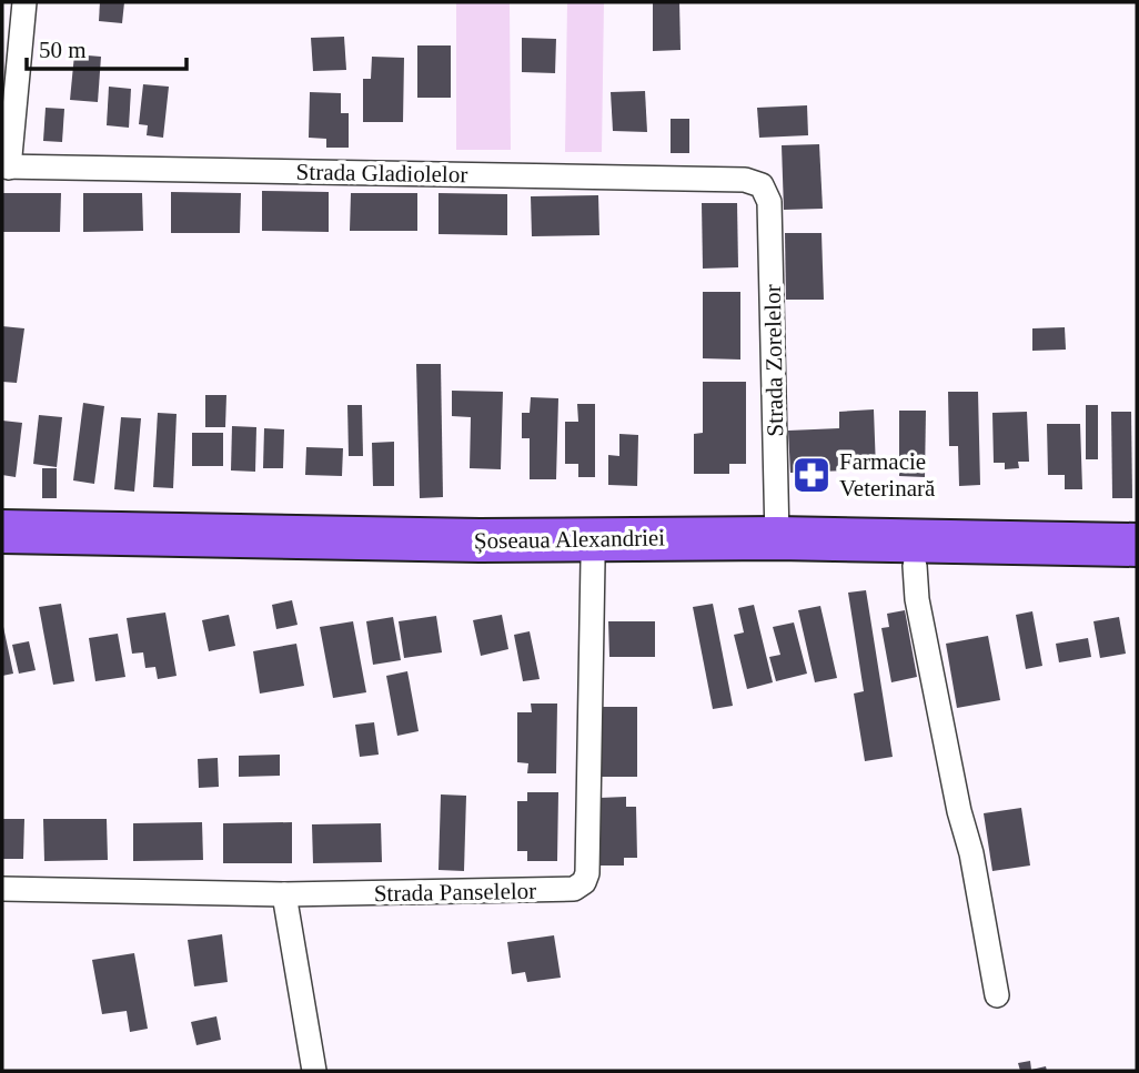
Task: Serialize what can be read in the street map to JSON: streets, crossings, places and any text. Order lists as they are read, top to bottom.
{
  "streets": {
    "highway": ["Șoseaua Alexandriei"],
    "street": ["Strada Gladiolelor", "Strada Zorelelor", "Strada Panselelor"]
  },
  "crossings": [
    ["Strada Gladiolelor", "Strada Zorelelor"],
    ["Strada Zorelelor", "Șoseaua Alexandriei"],
    ["Șoseaua Alexandriei", "Strada Panselelor"]
  ],
  "places": {
    "pharmacy": ["Farmacie Veterinară"]
  },
  "scale_bar": "50 m"
}
